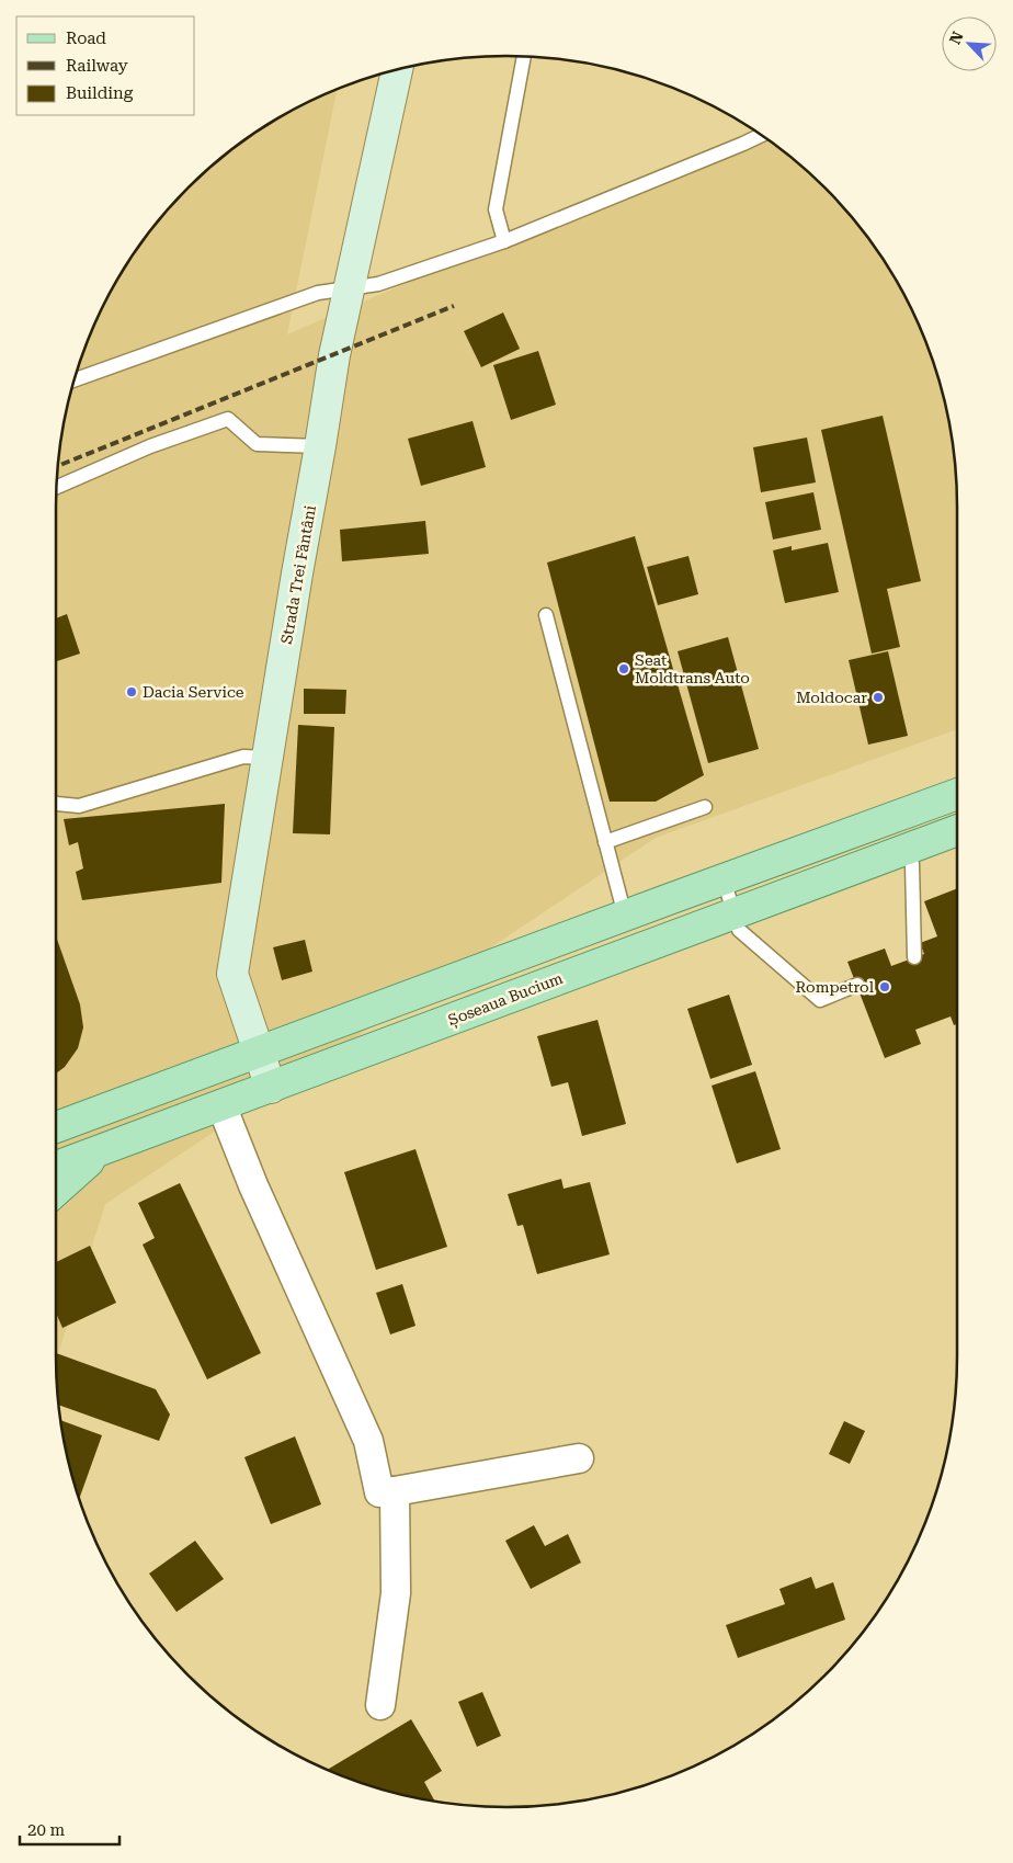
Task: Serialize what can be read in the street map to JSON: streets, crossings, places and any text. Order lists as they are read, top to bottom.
{
  "streets": {
    "main road": ["Strada Trei Fântâni", "Șoseaua Bucium"]
  },
  "crossings": [
    ["Strada Trei Fântâni", "Șoseaua Bucium"]
  ],
  "places": [
    "Seat Moldtrans Auto",
    "Dacia Service",
    "Moldocar",
    "Rompetrol"
  ],
  "legend": ["Road", "Railway", "Building"],
  "scale_bar": "20 m",
  "north": "top left"
}
